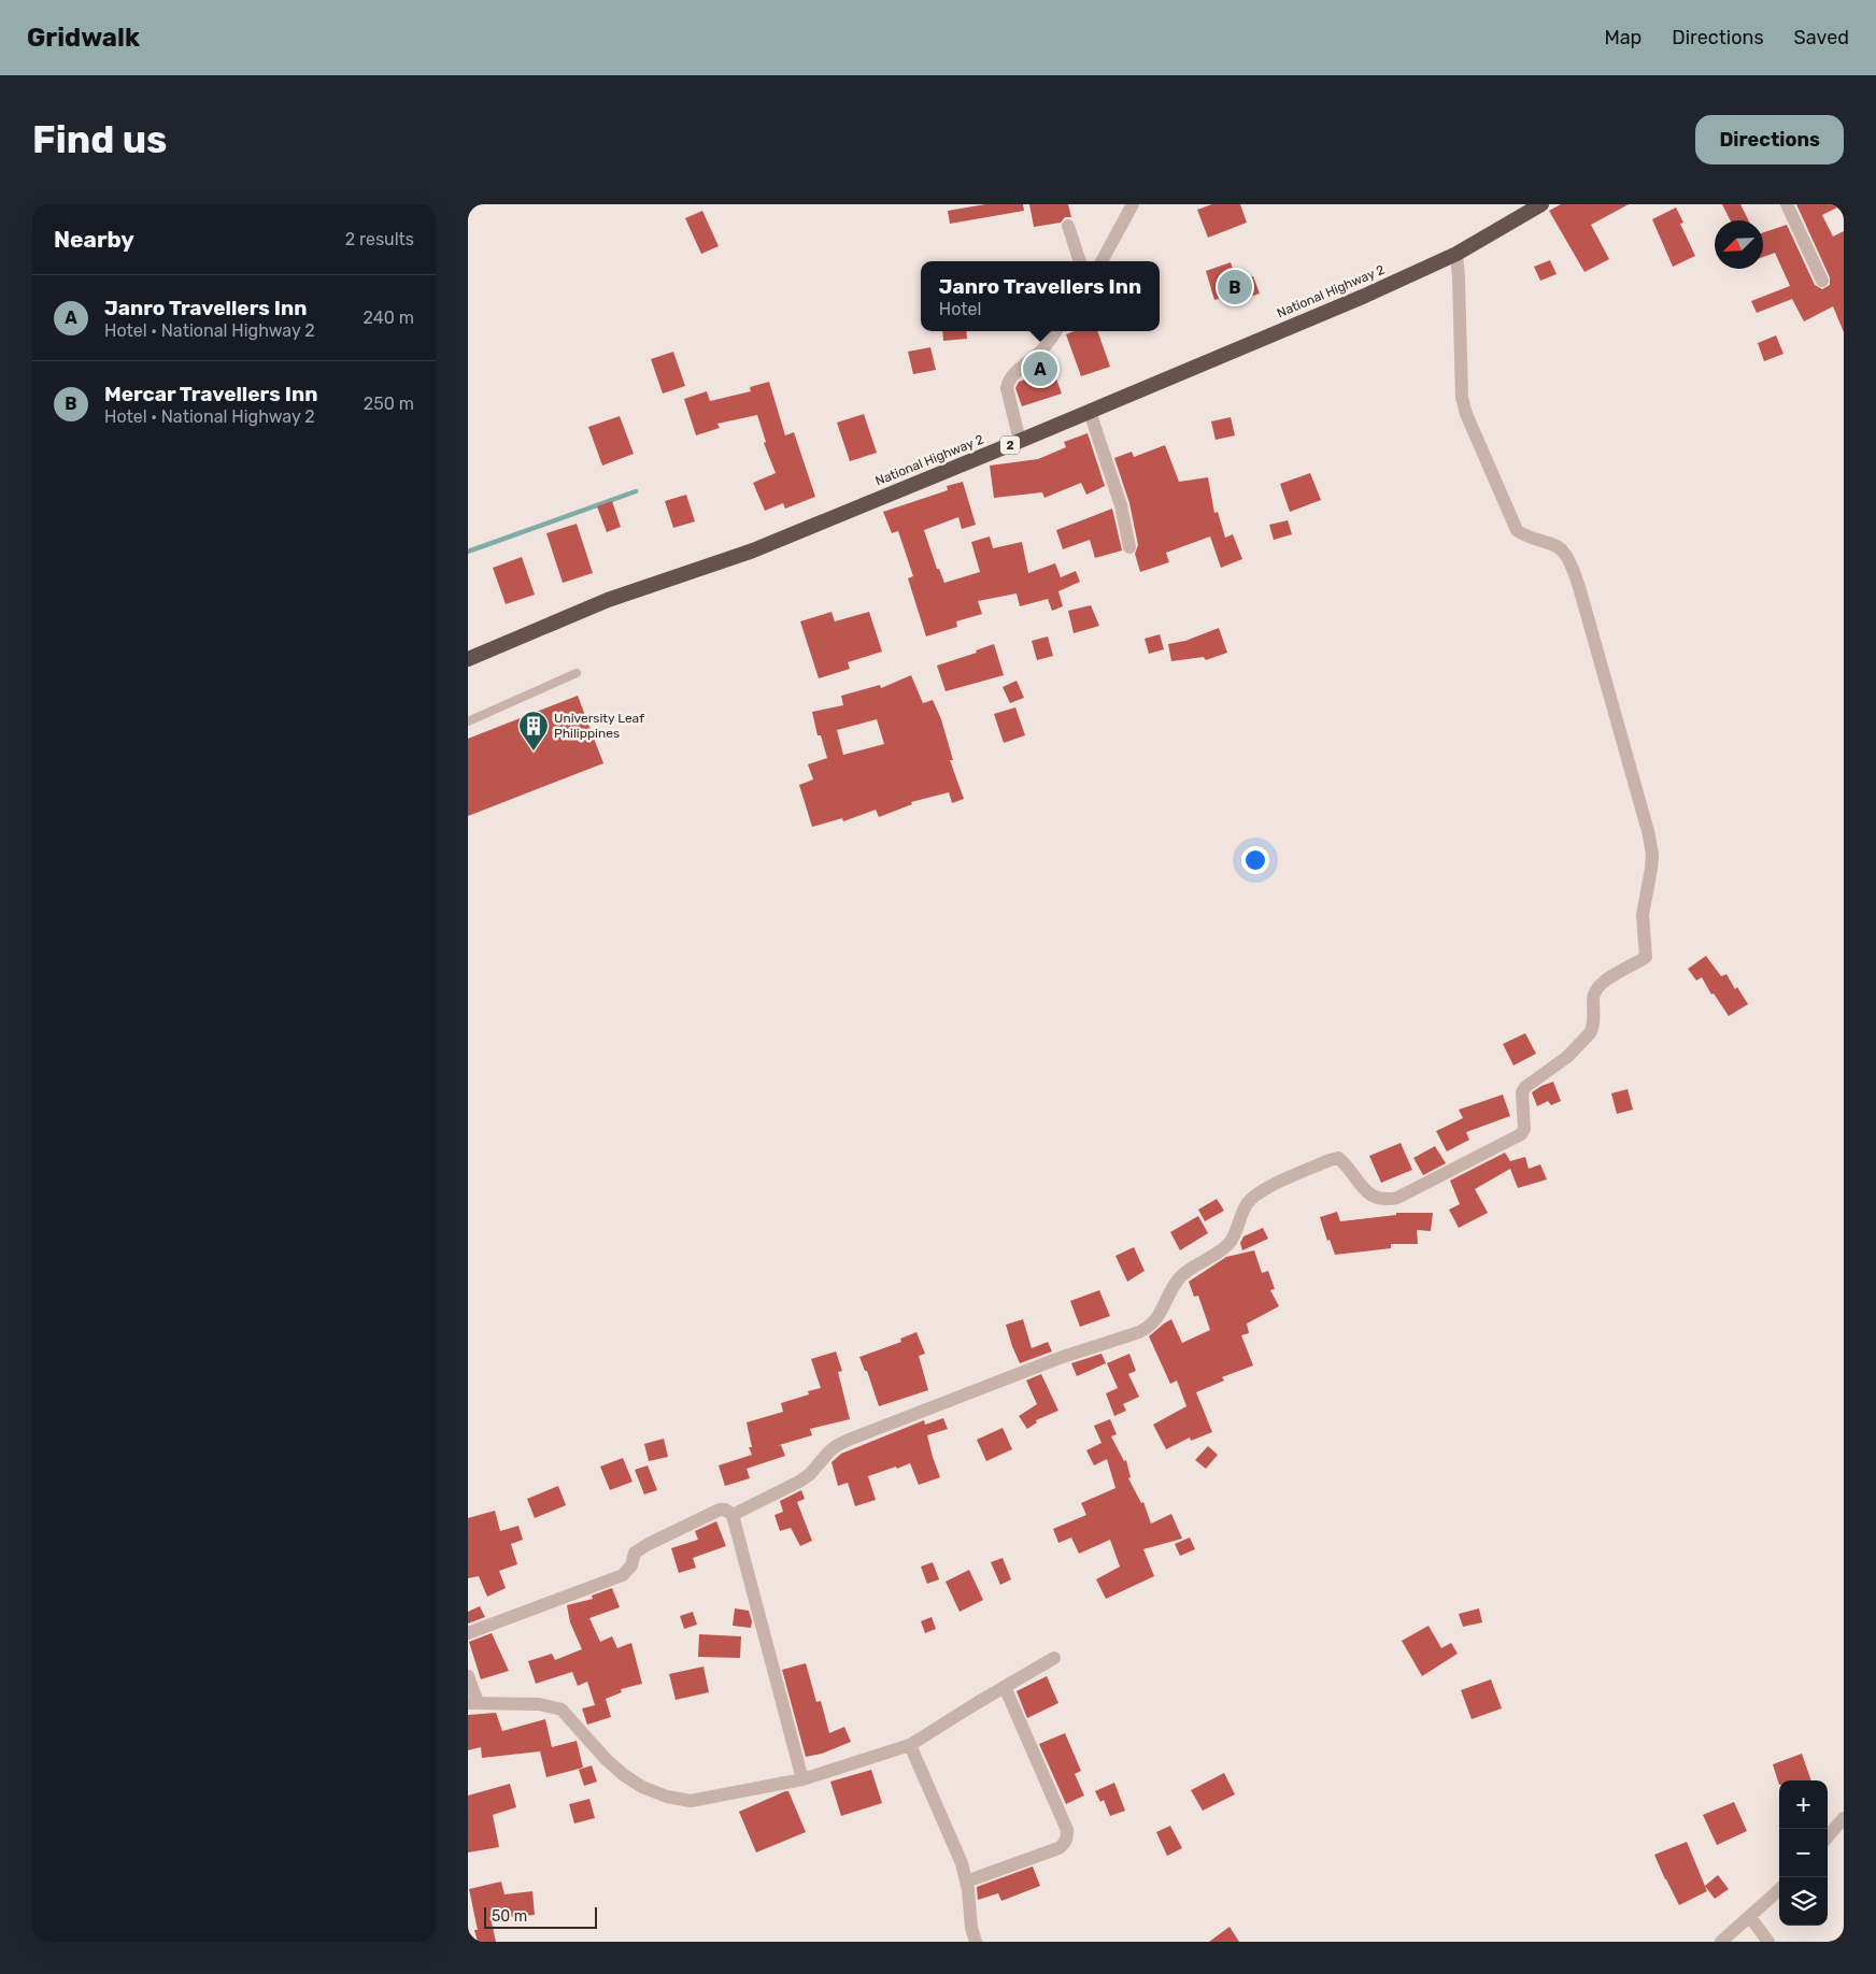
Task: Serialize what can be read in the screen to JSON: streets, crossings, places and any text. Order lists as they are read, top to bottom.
{
  "streets": {
    "highway": ["National Highway 2", "2"]
  },
  "places": {
    "building": ["University Leaf Philippines"]
  },
  "scale_bar": "50 m",
  "north": "bottom left",
  "page": {
    "header": "Gridwalk",
    "nav": ["Map", "Directions", "Saved"],
    "buttons": "Directions",
    "title": "Find us",
    "heading": ["Nearby", "2 results"],
    "popup": ["Janro Travellers Inn", "Hotel"],
    "pins": ["B", "A"],
    "list": [
      {
        "mark": "A",
        "name": "Janro Travellers Inn",
        "note": "Hotel · National Highway 2",
        "value": "240 m"
      },
      {
        "mark": "B",
        "name": "Mercar Travellers Inn",
        "note": "Hotel · National Highway 2",
        "value": "250 m"
      }
    ],
    "map_buttons": ["+", "−"],
    "scale": "50 m"
  }
}
